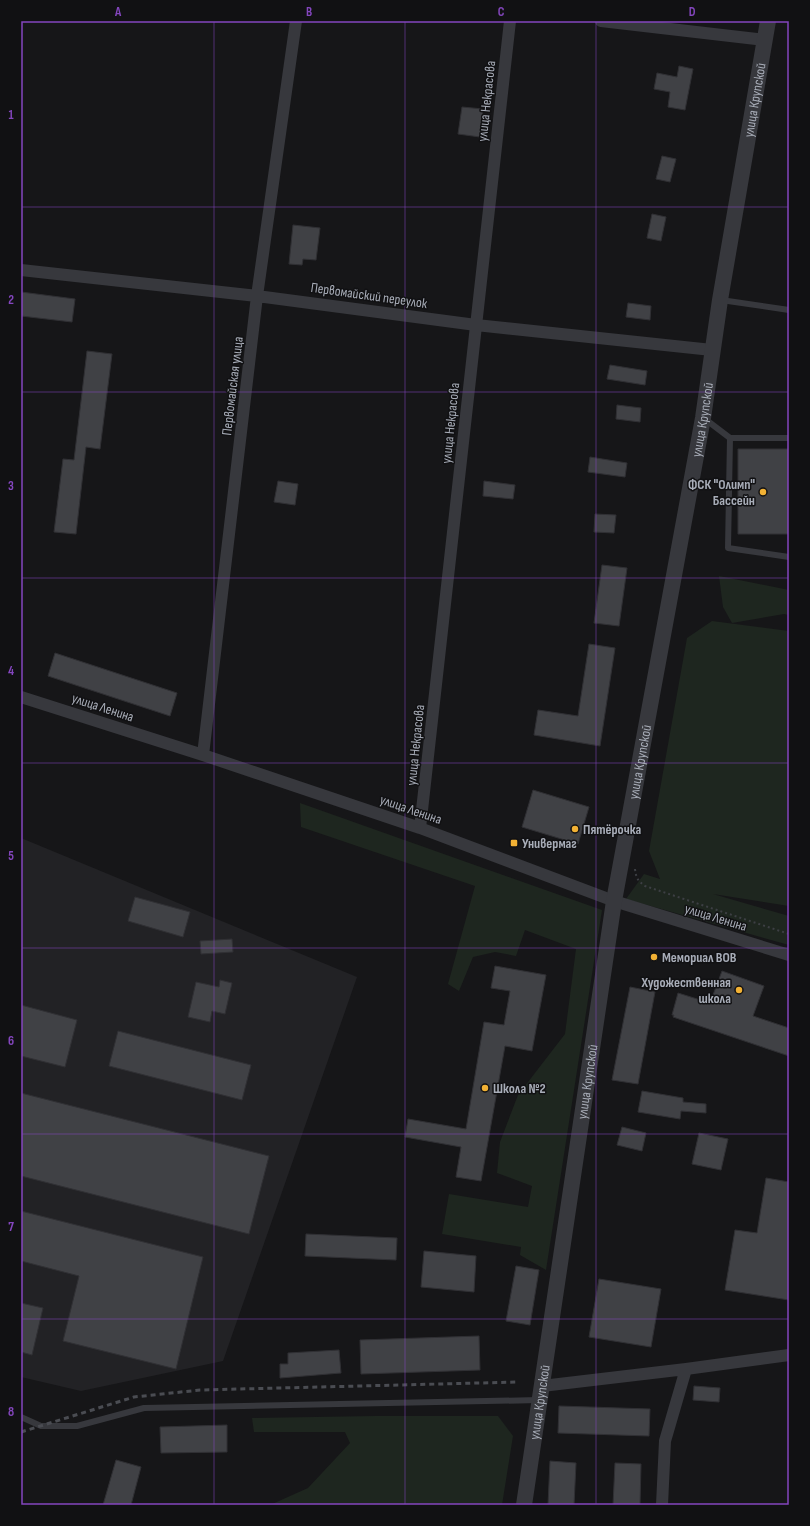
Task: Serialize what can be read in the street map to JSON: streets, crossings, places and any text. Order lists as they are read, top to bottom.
{
  "streets": {
    "street": [
      "улица Крупской",
      "улица Некрасова",
      "Первомайский переулок",
      "Первомайская улица",
      "улица Ленина"
    ]
  },
  "crossings": [
    ["улица Крупской", "Первомайский переулок"],
    ["улица Крупской", "улица Ленина"],
    ["улица Некрасова", "Первомайский переулок"],
    ["улица Некрасова", "улица Ленина"],
    ["Первомайский переулок", "Первомайская улица"],
    ["Первомайская улица", "улица Ленина"]
  ],
  "places": {
    "other": [
      "ФСК \"Олимп\" Бассейн",
      "Пятёрочка",
      "Мемориал ВОВ",
      "Художественная школа",
      "Школа №2"
    ],
    "transit": ["Универмаг"]
  },
  "grid": {
    "columns": [
      "A",
      "B",
      "C",
      "D"
    ],
    "rows": [
      "1",
      "2",
      "3",
      "4",
      "5",
      "6",
      "7",
      "8"
    ]
  }
}
